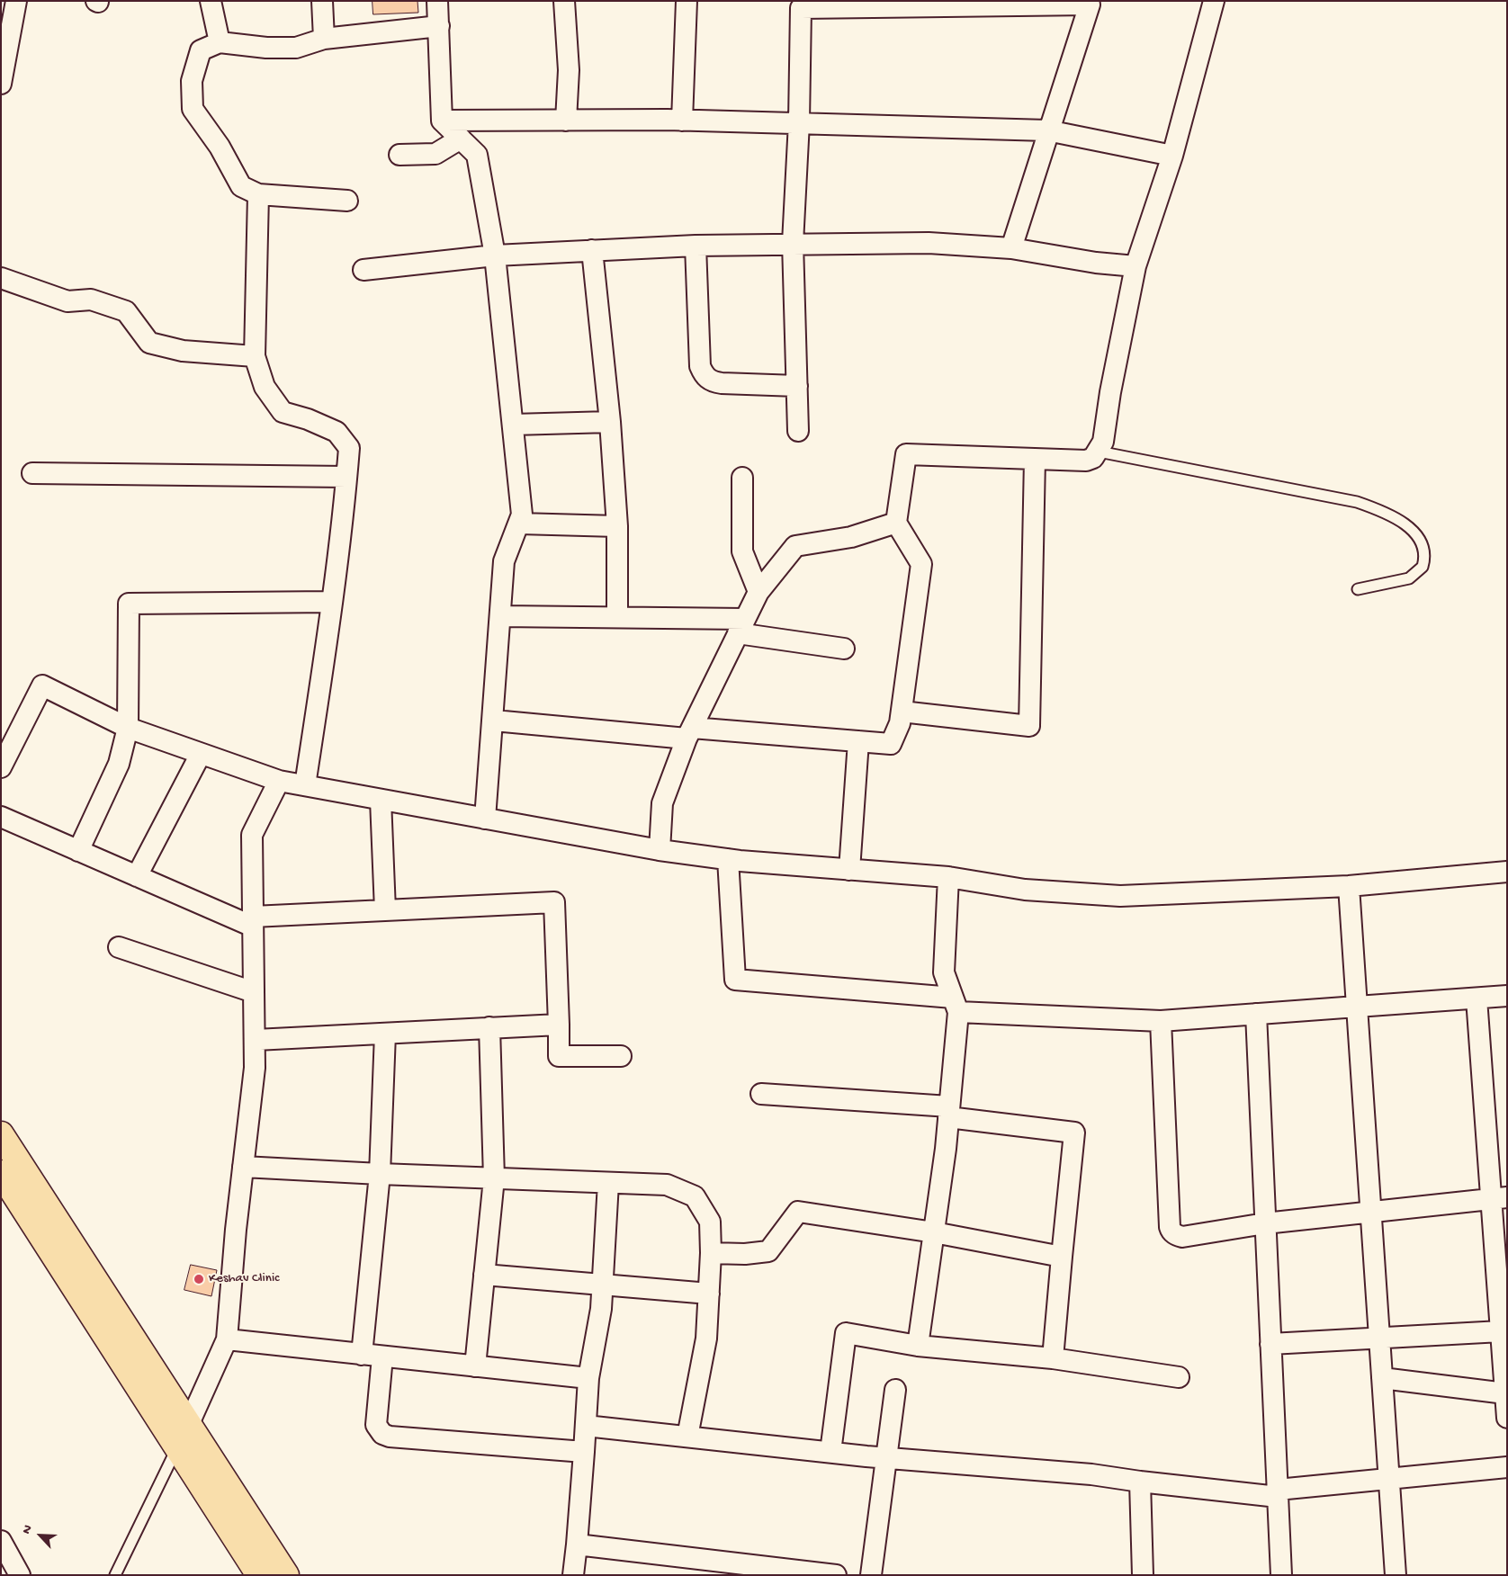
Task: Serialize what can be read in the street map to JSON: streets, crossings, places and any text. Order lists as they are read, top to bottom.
{
  "places": ["Keshav Clinic"],
  "north": "top left"
}
